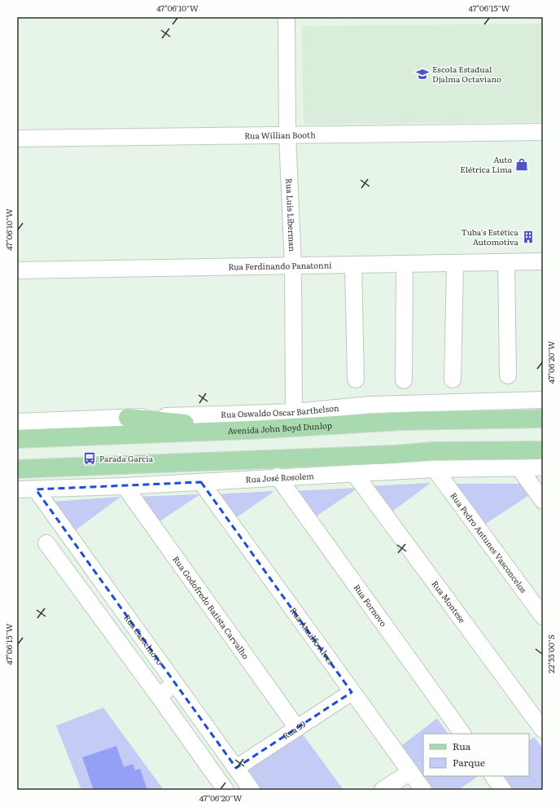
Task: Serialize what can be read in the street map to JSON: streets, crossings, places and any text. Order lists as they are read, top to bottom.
{
  "streets": {
    "main road": ["Avenida John Boyd Dunlop"],
    "street": [
      "Rua Willian Booth",
      "Rua Luis Liberman",
      "Rua Ferdinando Panatonni",
      "Rua Oswaldo Oscar Barthelson",
      "Rua José Rosolem",
      "Rua Pedro Antunes Vasconcelos",
      "Rua Montese",
      "Rua Fornovo",
      "Rua Godofredo Batista Carvalho",
      "Rua Ataulfo Alves",
      "Rua Castelnovo",
      "Rua 39"
    ]
  },
  "crossings": [
    ["Rua Willian Booth", "Rua Luis Liberman"],
    ["Rua Luis Liberman", "Rua Ferdinando Panatonni"],
    ["Rua Luis Liberman", "Rua Oswaldo Oscar Barthelson"],
    ["Rua José Rosolem", "Rua Pedro Antunes Vasconcelos"],
    ["Rua José Rosolem", "Rua Montese"],
    ["Rua José Rosolem", "Rua Fornovo"],
    ["Rua José Rosolem", "Rua Godofredo Batista Carvalho"],
    ["Rua José Rosolem", "Rua Ataulfo Alves"],
    ["Rua José Rosolem", "Rua Castelnovo"],
    ["Rua Godofredo Batista Carvalho", "Rua 39"],
    ["Rua Ataulfo Alves", "Rua 39"],
    ["Rua Castelnovo", "Rua 39"]
  ],
  "places": {
    "school or university": ["Escola Estadual Djalma Octaviano"],
    "shop": ["Auto Elétrica Lima"],
    "building": ["Tuba's Estética Automotiva"],
    "bus stop": ["Parada Garcia"]
  },
  "legend": ["Rua", "Parque"],
  "coordinates": [
    "47°06'10\"W",
    "47°06'15\"W",
    "47°06'20\"W",
    "22°55'00\"S"
  ]
}
